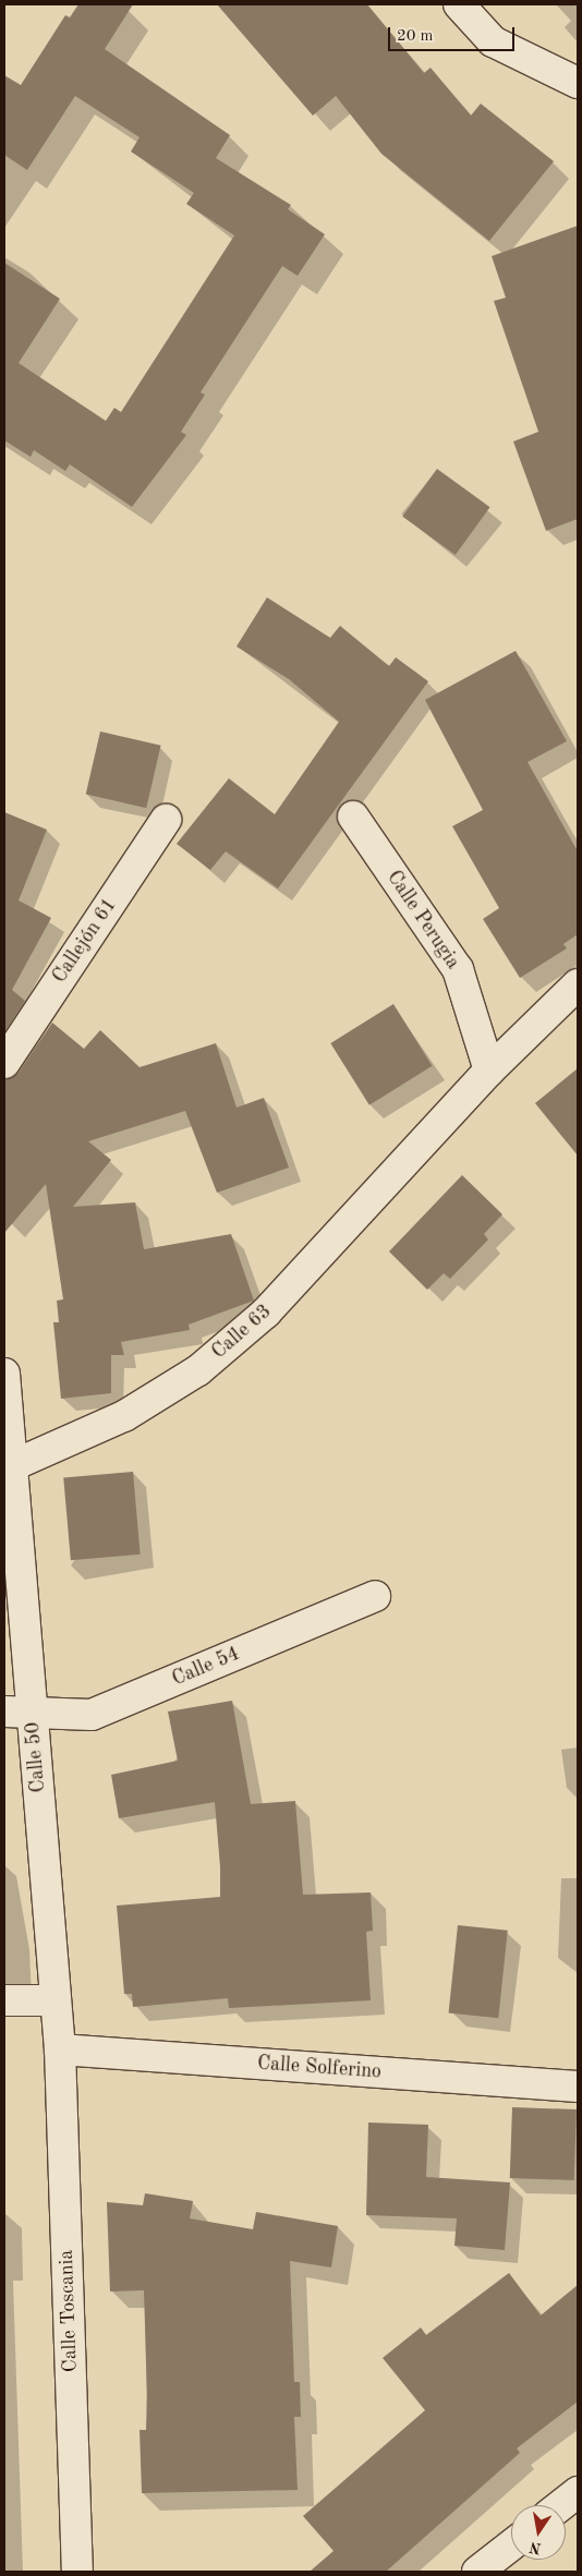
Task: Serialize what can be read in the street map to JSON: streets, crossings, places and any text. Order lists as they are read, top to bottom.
{
  "streets": {
    "street": [
      "Calle Perugia",
      "Callejón 61",
      "Calle 63",
      "Calle 54",
      "Calle 50",
      "Calle Solferino",
      "Calle Toscania"
    ]
  },
  "crossings": [
    ["Calle Perugia", "Calle 63"],
    ["Calle 63", "Calle 50"],
    ["Calle 54", "Calle 50"],
    ["Calle 50", "Calle Solferino"],
    ["Calle 50", "Calle Toscania"],
    ["Calle Solferino", "Calle Toscania"]
  ],
  "scale_bar": "20 m",
  "north": "bottom"
}
